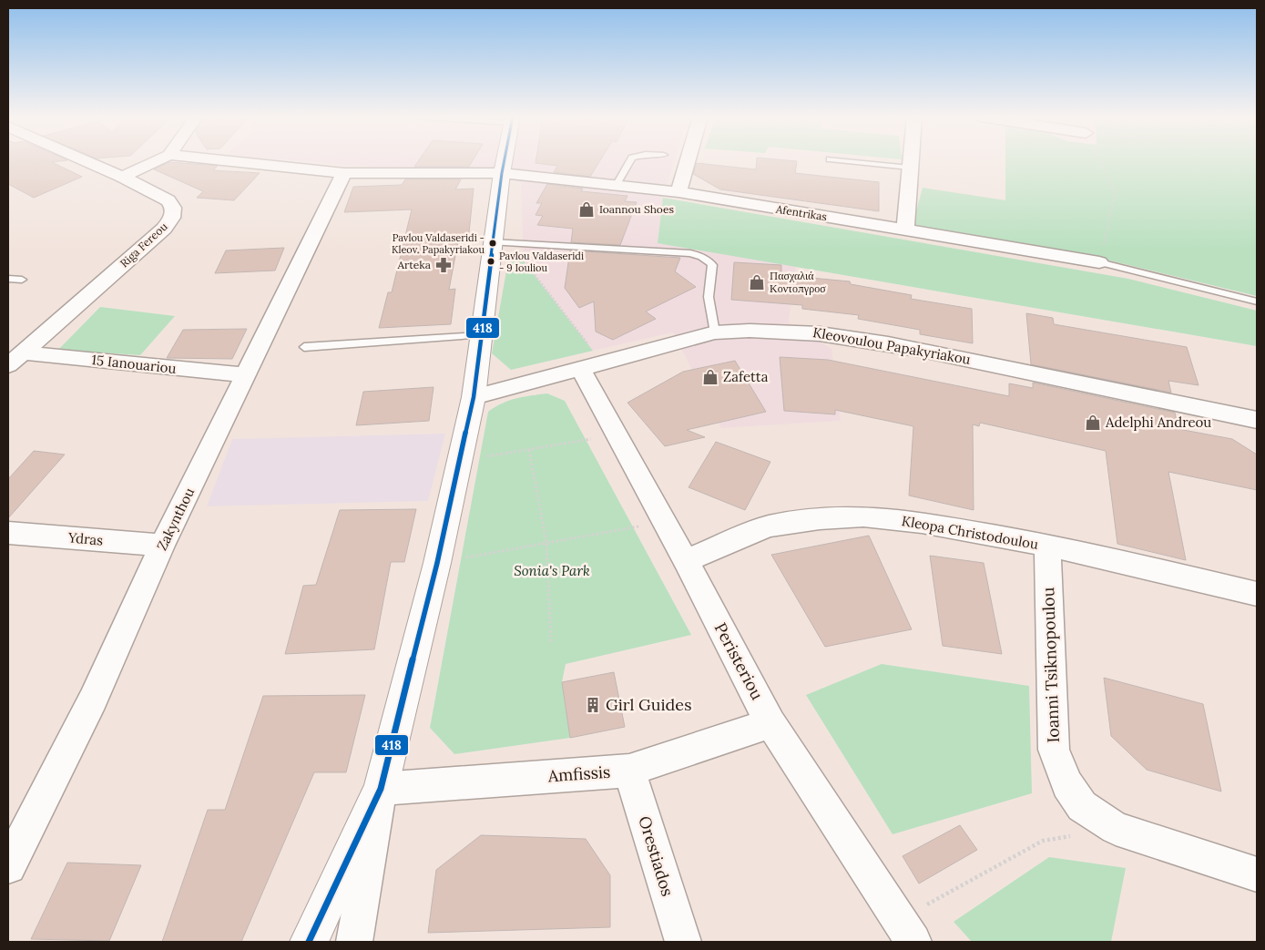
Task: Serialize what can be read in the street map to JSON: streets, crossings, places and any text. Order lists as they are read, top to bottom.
{
  "streets": {
    "street": [
      "Afentrikas",
      "Riga Fereou",
      "Kleovoulou Papakyriakou",
      "15 Ianouariou",
      "Zakynthou",
      "Kleopa Christodoulou",
      "Ydras",
      "Peristeriou",
      "Ioanni Tsiknopoulou",
      "Amfissis",
      "Orestiados"
    ]
  },
  "crossings": [
    ["Afentrikas", "Zakynthou"],
    ["Riga Fereou", "15 Ianouariou"],
    ["Kleovoulou Papakyriakou", "Peristeriou"],
    ["15 Ianouariou", "Zakynthou"],
    ["Zakynthou", "Ydras"],
    ["Kleopa Christodoulou", "Peristeriou"],
    ["Kleopa Christodoulou", "Ioanni Tsiknopoulou"],
    ["Peristeriou", "Amfissis"],
    ["Amfissis", "Orestiados"]
  ],
  "parks": ["Sonia's Park"],
  "places": {
    "shop": [
      "Ioannou Shoes",
      "Πασχαλιά Κοντοπγροσ",
      "Zafetta",
      "Adelphi Andreou"
    ],
    "other": ["Pavlou Valdaseridi - Kleov. Papakyriakou", "Pavlou Valdaseridi - 9 Iouliou"],
    "pharmacy": ["Arteka"],
    "building": ["Girl Guides"]
  },
  "lines": ["transit line 418"]
}
